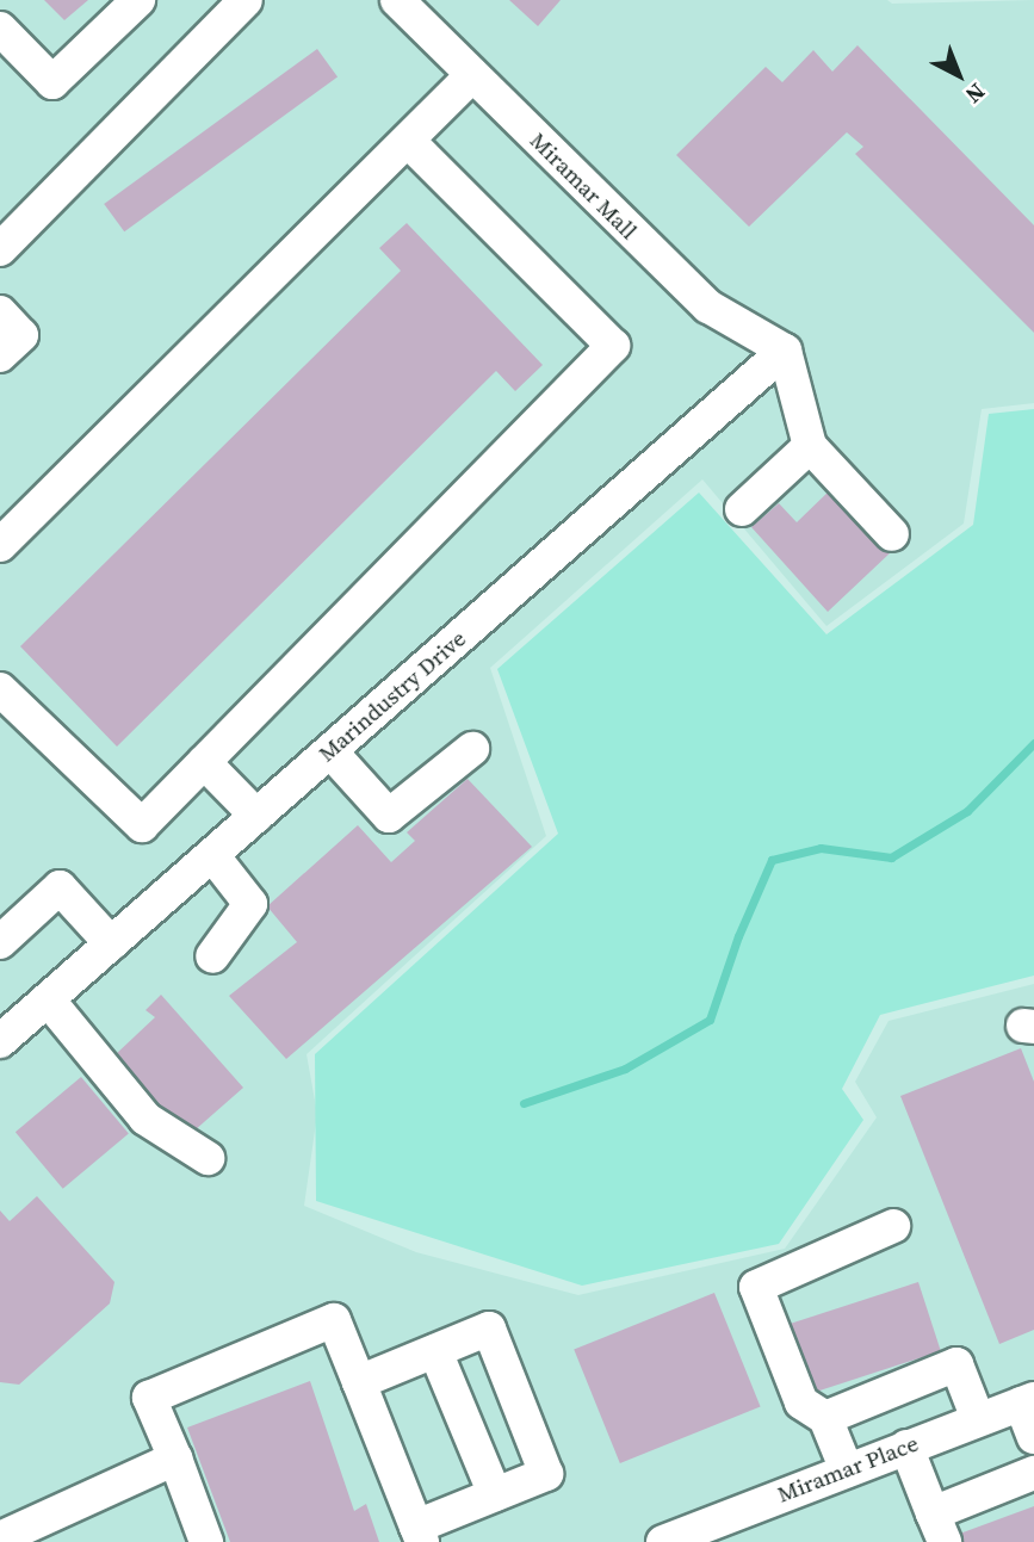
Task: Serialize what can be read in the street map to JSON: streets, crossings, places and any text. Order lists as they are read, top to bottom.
{
  "streets": {
    "street": ["Miramar Mall", "Marindustry Drive", "Miramar Place"]
  },
  "crossings": [
    ["Miramar Mall", "Marindustry Drive"]
  ],
  "north": "bottom right"
}
